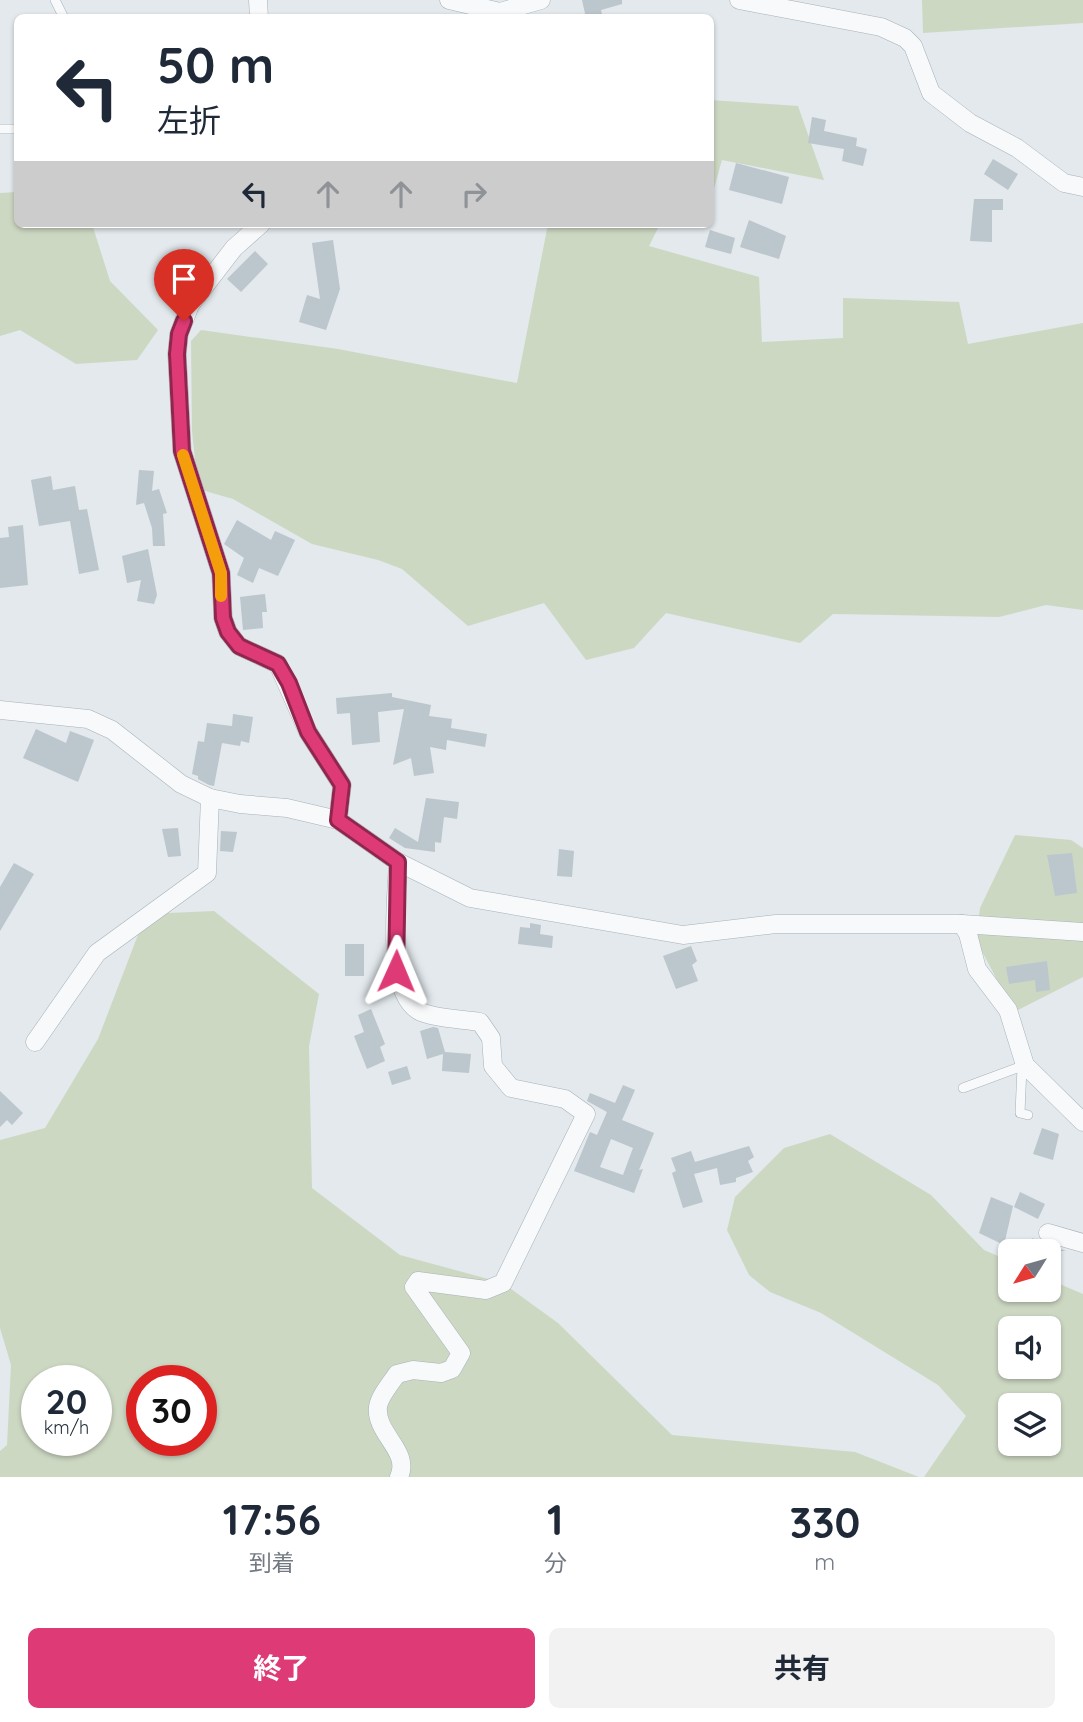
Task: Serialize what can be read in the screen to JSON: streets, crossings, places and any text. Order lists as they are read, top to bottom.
{
  "north": "bottom left",
  "page": {
    "turn": ["50 m", "左折"],
    "speed": "20 km/h",
    "limit": "30",
    "eta": [
      "17:56",
      "到着",
      "1",
      "分",
      "330",
      "m"
    ],
    "buttons": ["終了", "共有"]
  }
}
